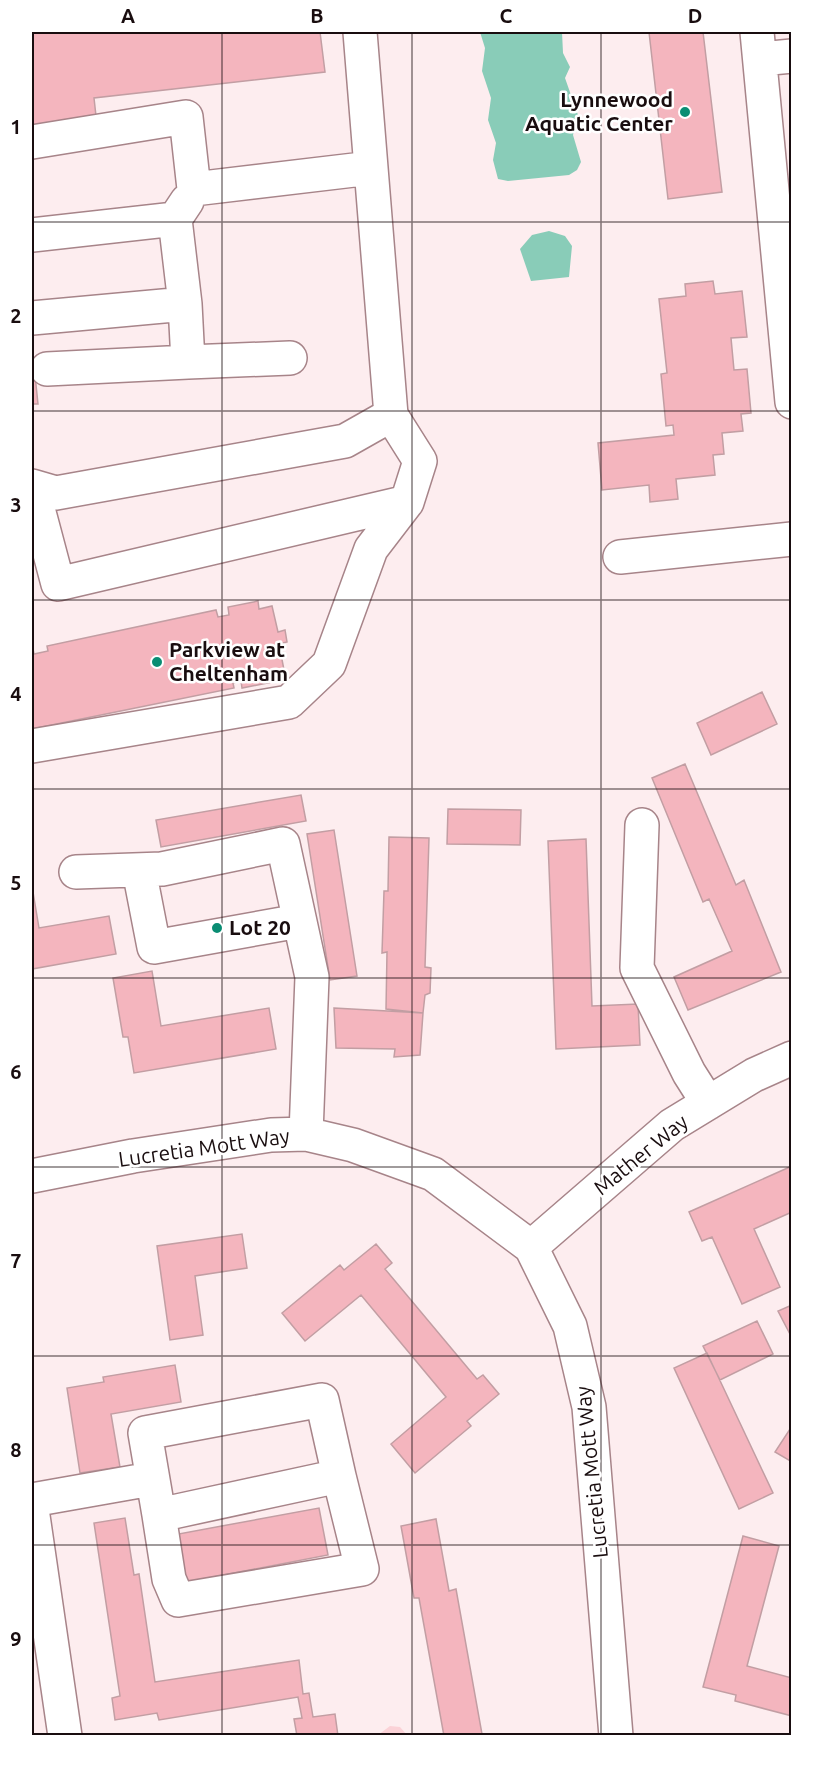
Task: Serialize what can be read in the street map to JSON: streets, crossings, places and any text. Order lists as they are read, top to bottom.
{
  "streets": {
    "street": ["Lucretia Mott Way", "Mather Way"]
  },
  "crossings": [
    ["Lucretia Mott Way", "Mather Way"]
  ],
  "places": ["Lynnewood Aquatic Center", "Parkview at Cheltenham", "Lot 20"],
  "grid": {
    "columns": [
      "A",
      "B",
      "C",
      "D"
    ],
    "rows": [
      "1",
      "2",
      "3",
      "4",
      "5",
      "6",
      "7",
      "8",
      "9"
    ]
  }
}
